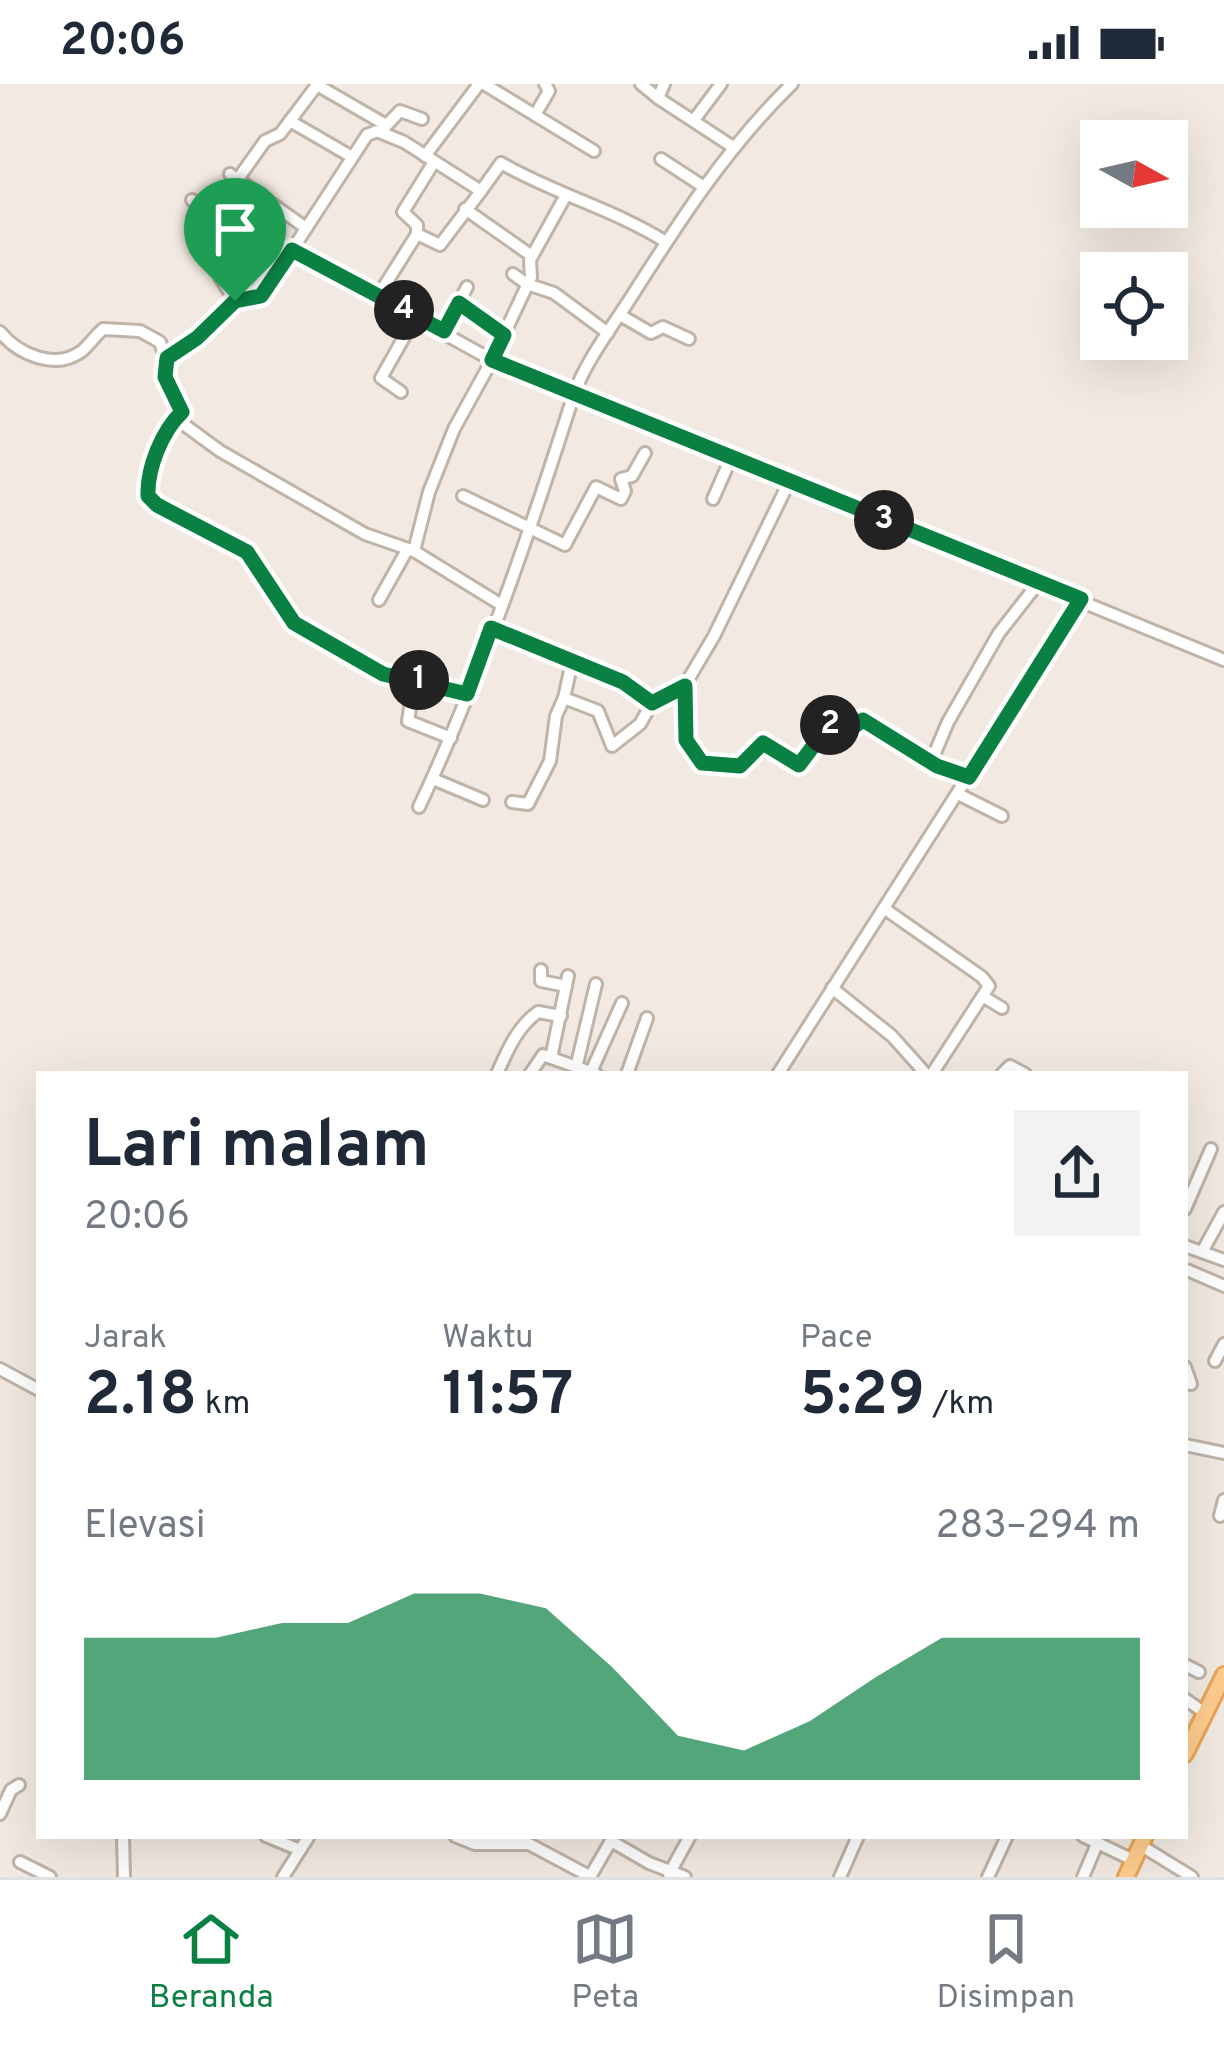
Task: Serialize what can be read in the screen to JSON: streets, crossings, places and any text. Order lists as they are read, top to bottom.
{
  "north": "right",
  "page": {
    "status": "20:06",
    "pins": [
      "4",
      "3",
      "1",
      "2"
    ],
    "heading": ["Lari malam", "20:06"],
    "stats": [
      ["Jarak", "2.18 km"],
      ["Waktu", "11:57"],
      ["Pace", "5:29 /km"]
    ],
    "chart": ["Elevasi", "283–294 m"],
    "tabs": ["Beranda", "Peta", "Disimpan"]
  }
}
